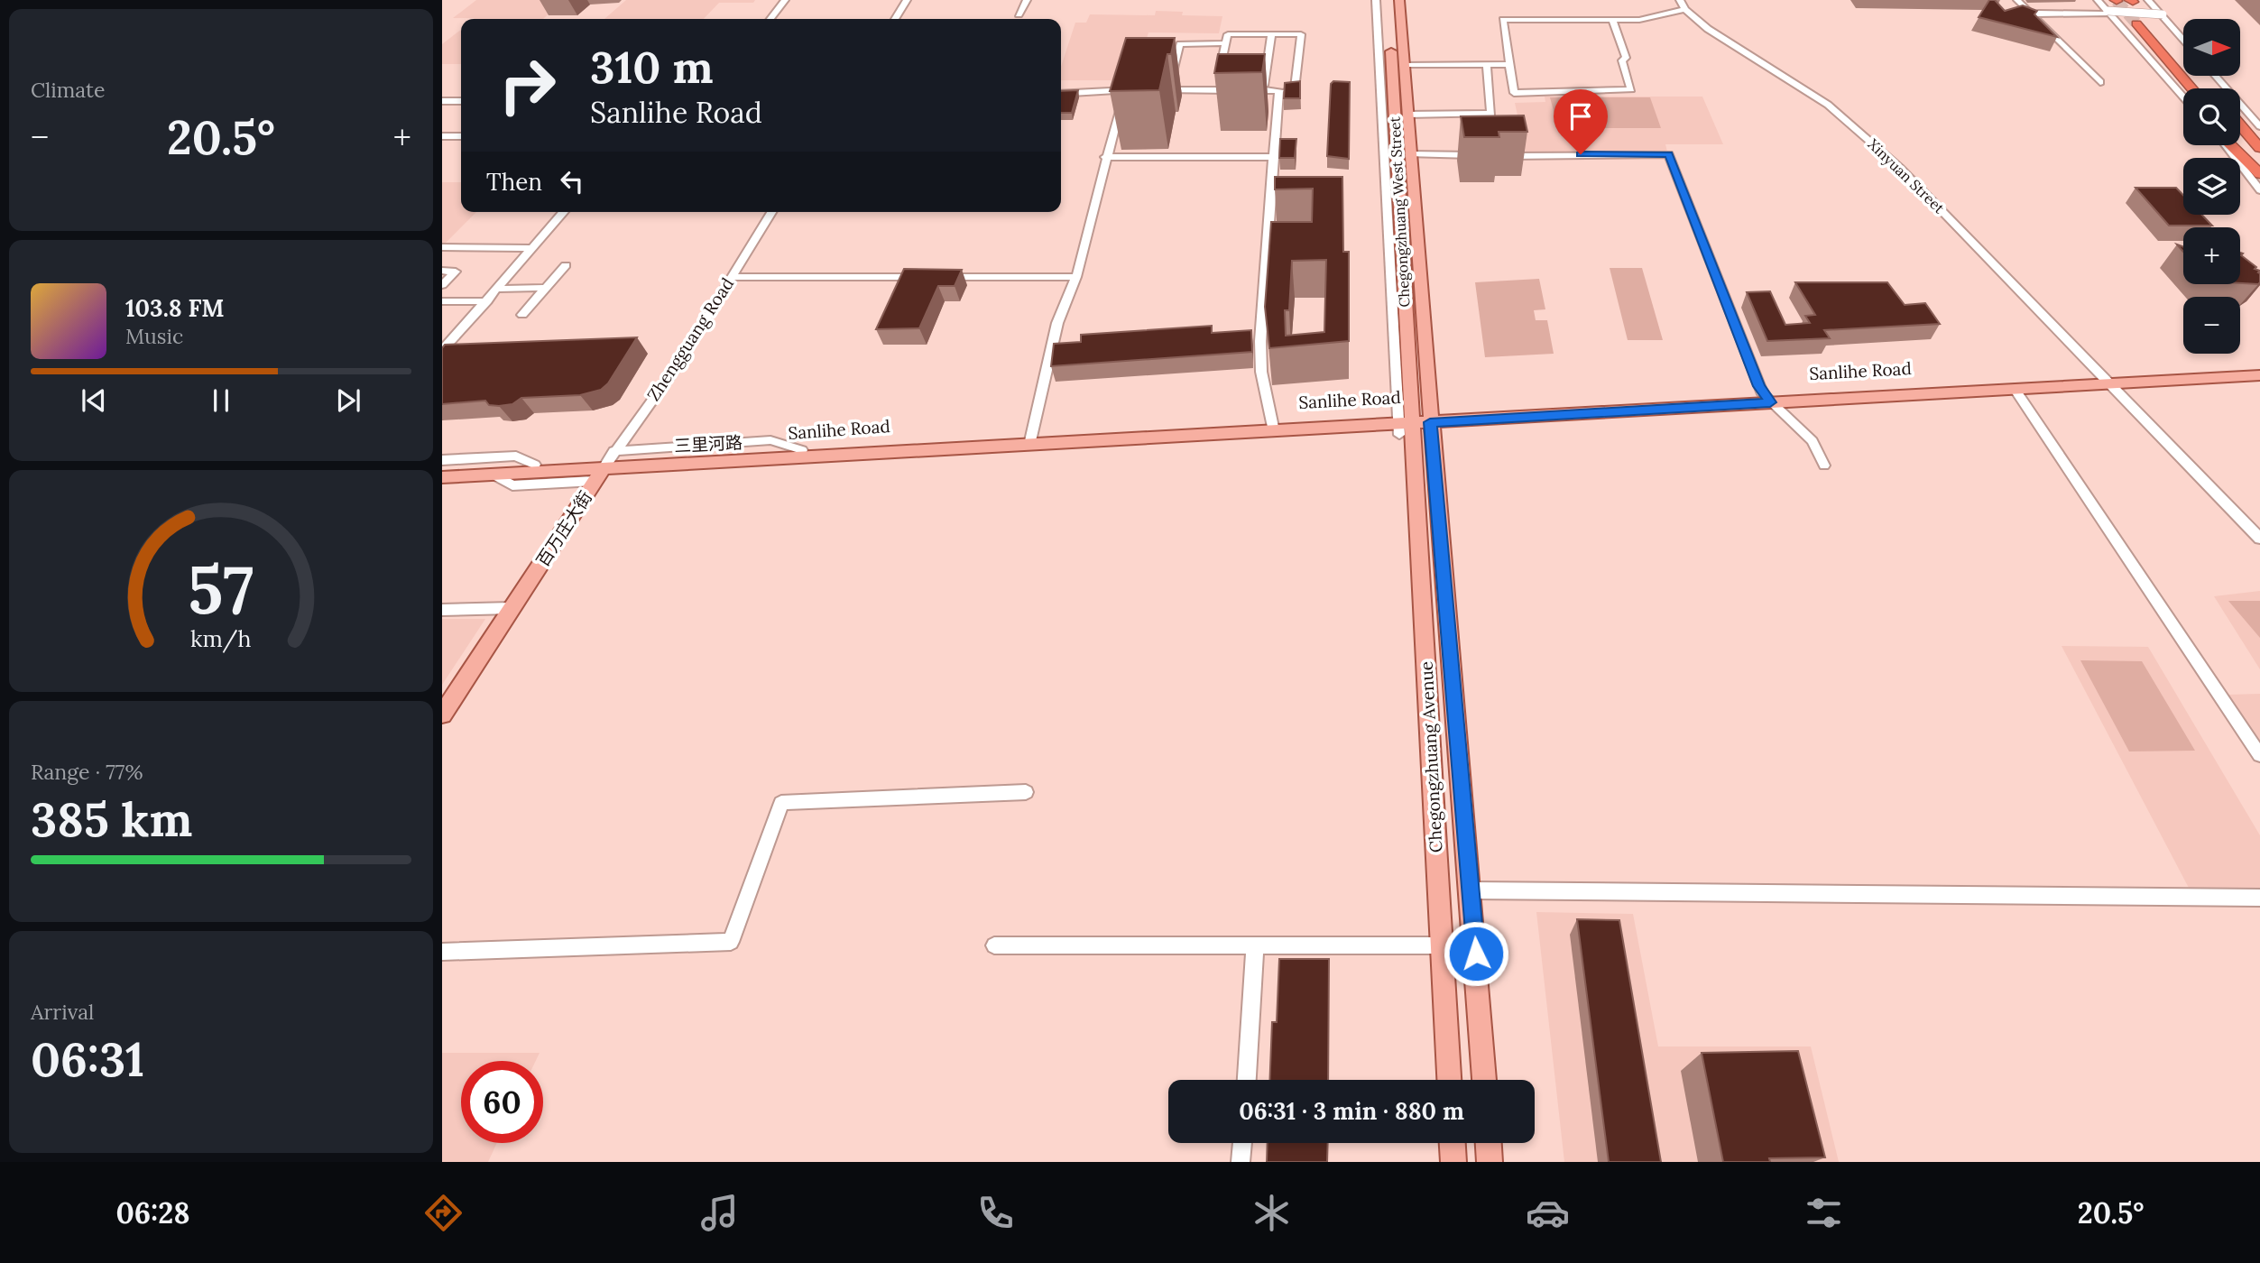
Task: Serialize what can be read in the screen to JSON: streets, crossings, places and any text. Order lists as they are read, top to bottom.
{
  "streets": {
    "main road": ["Chegongzhuang West Street", "Sanlihe Road", "Chegongzhuang Avenue"],
    "street": ["Xinyuan Street", "Zhengguang Road"]
  },
  "crossings": [
    ["Xinyuan Street", "Sanlihe Road"],
    ["Chegongzhuang West Street", "Sanlihe Road"],
    ["Chegongzhuang West Street", "Chegongzhuang Avenue"],
    ["Zhengguang Road", "Sanlihe Road"],
    ["Sanlihe Road", "Chegongzhuang Avenue"]
  ],
  "north": "right",
  "page": {
    "tile": [
      "Climate",
      ["Range · 77%", "385 km"],
      ["Arrival", "06:31"]
    ],
    "map_buttons": ["+", "−"],
    "turn": ["310 m", "Sanlihe Road"],
    "heat": ["−", "20.5°", "+"],
    "then": "Then",
    "song": ["103.8 FM", "Music"],
    "limit": "60",
    "trip": "06:31 · 3 min · 880 m",
    "tabs": ["06:28", "20.5°"],
    "gauge": ["57", "km/h"]
  }
}
